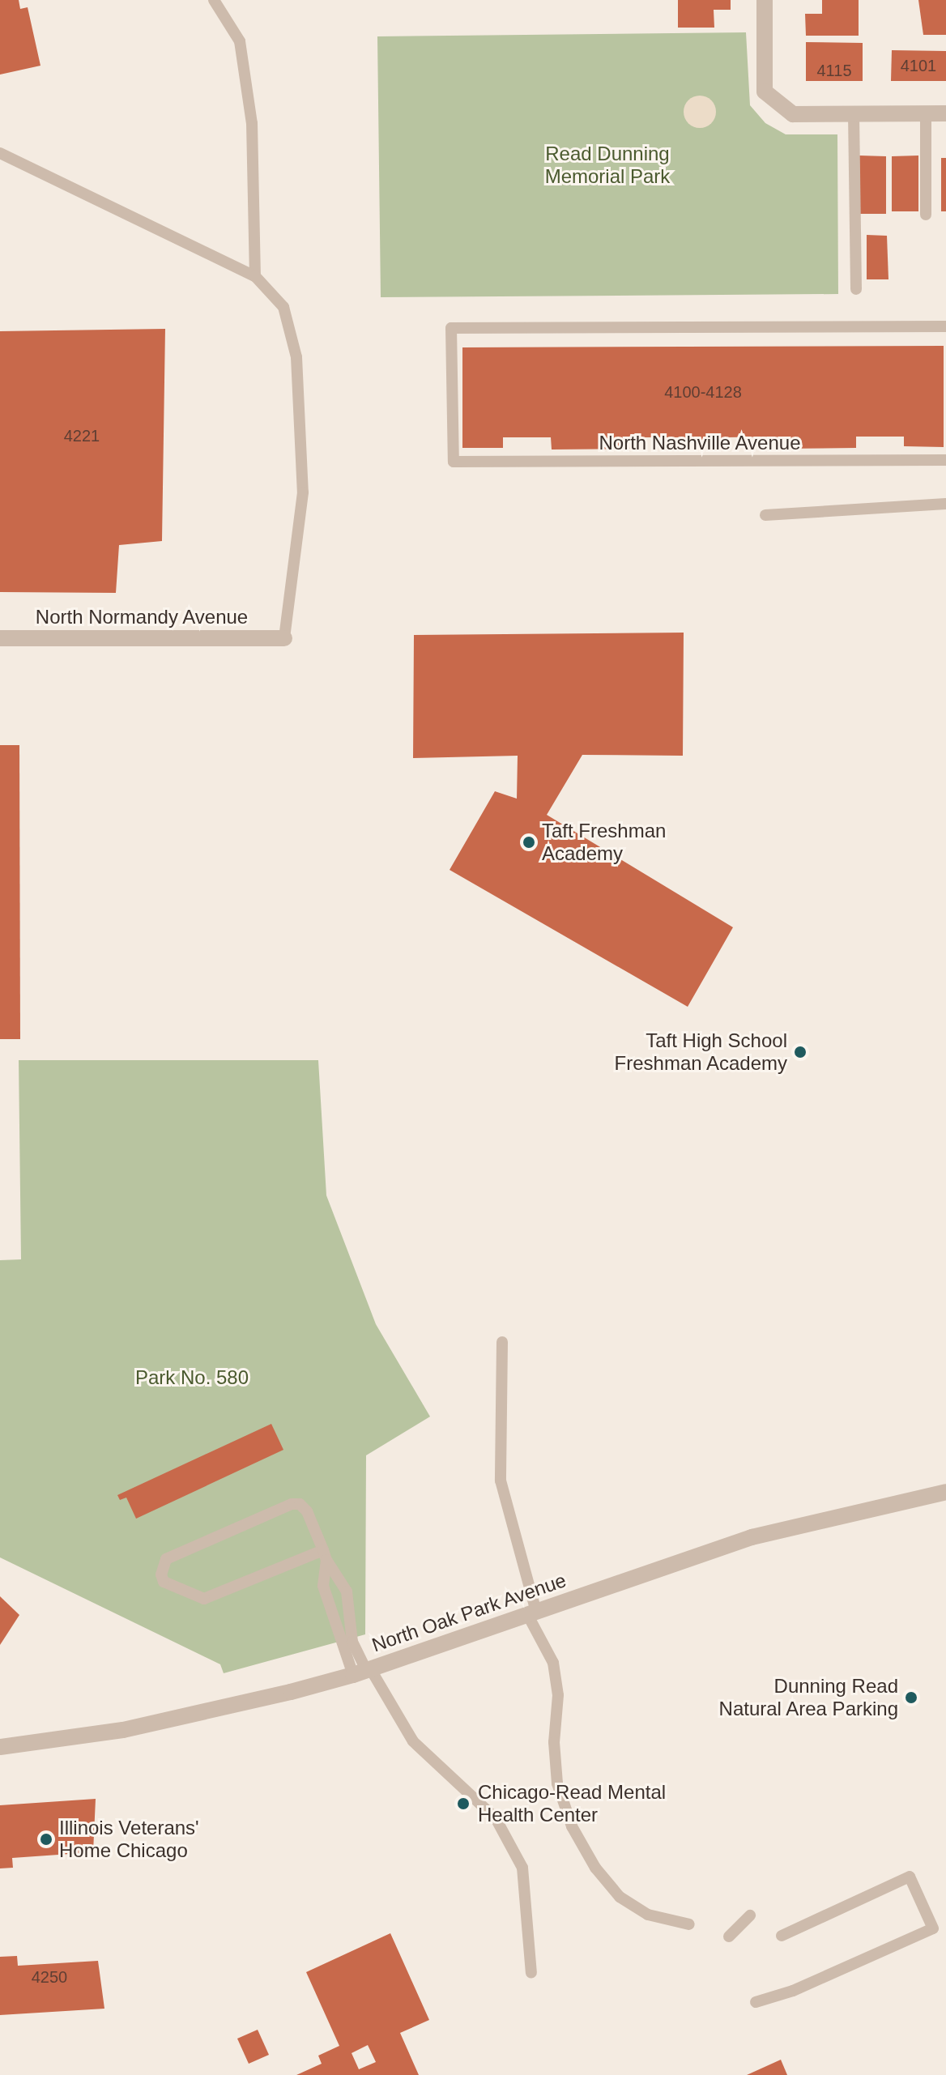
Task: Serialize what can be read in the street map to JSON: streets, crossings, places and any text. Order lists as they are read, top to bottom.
{
  "streets": {
    "street": ["North Normandy Avenue", "North Oak Park Avenue"],
    "lane": ["North Nashville Avenue"]
  },
  "parks": ["Read Dunning Memorial Park", "Park No. 580"],
  "places": [
    "Taft Freshman Academy",
    "Taft High School Freshman Academy",
    "Dunning Read Natural Area Parking",
    "Chicago-Read Mental Health Center",
    "Illinois Veterans' Home Chicago"
  ],
  "house_numbers": [
    "4101",
    "4115",
    "4100-4128",
    "4221",
    "4250"
  ]
}
